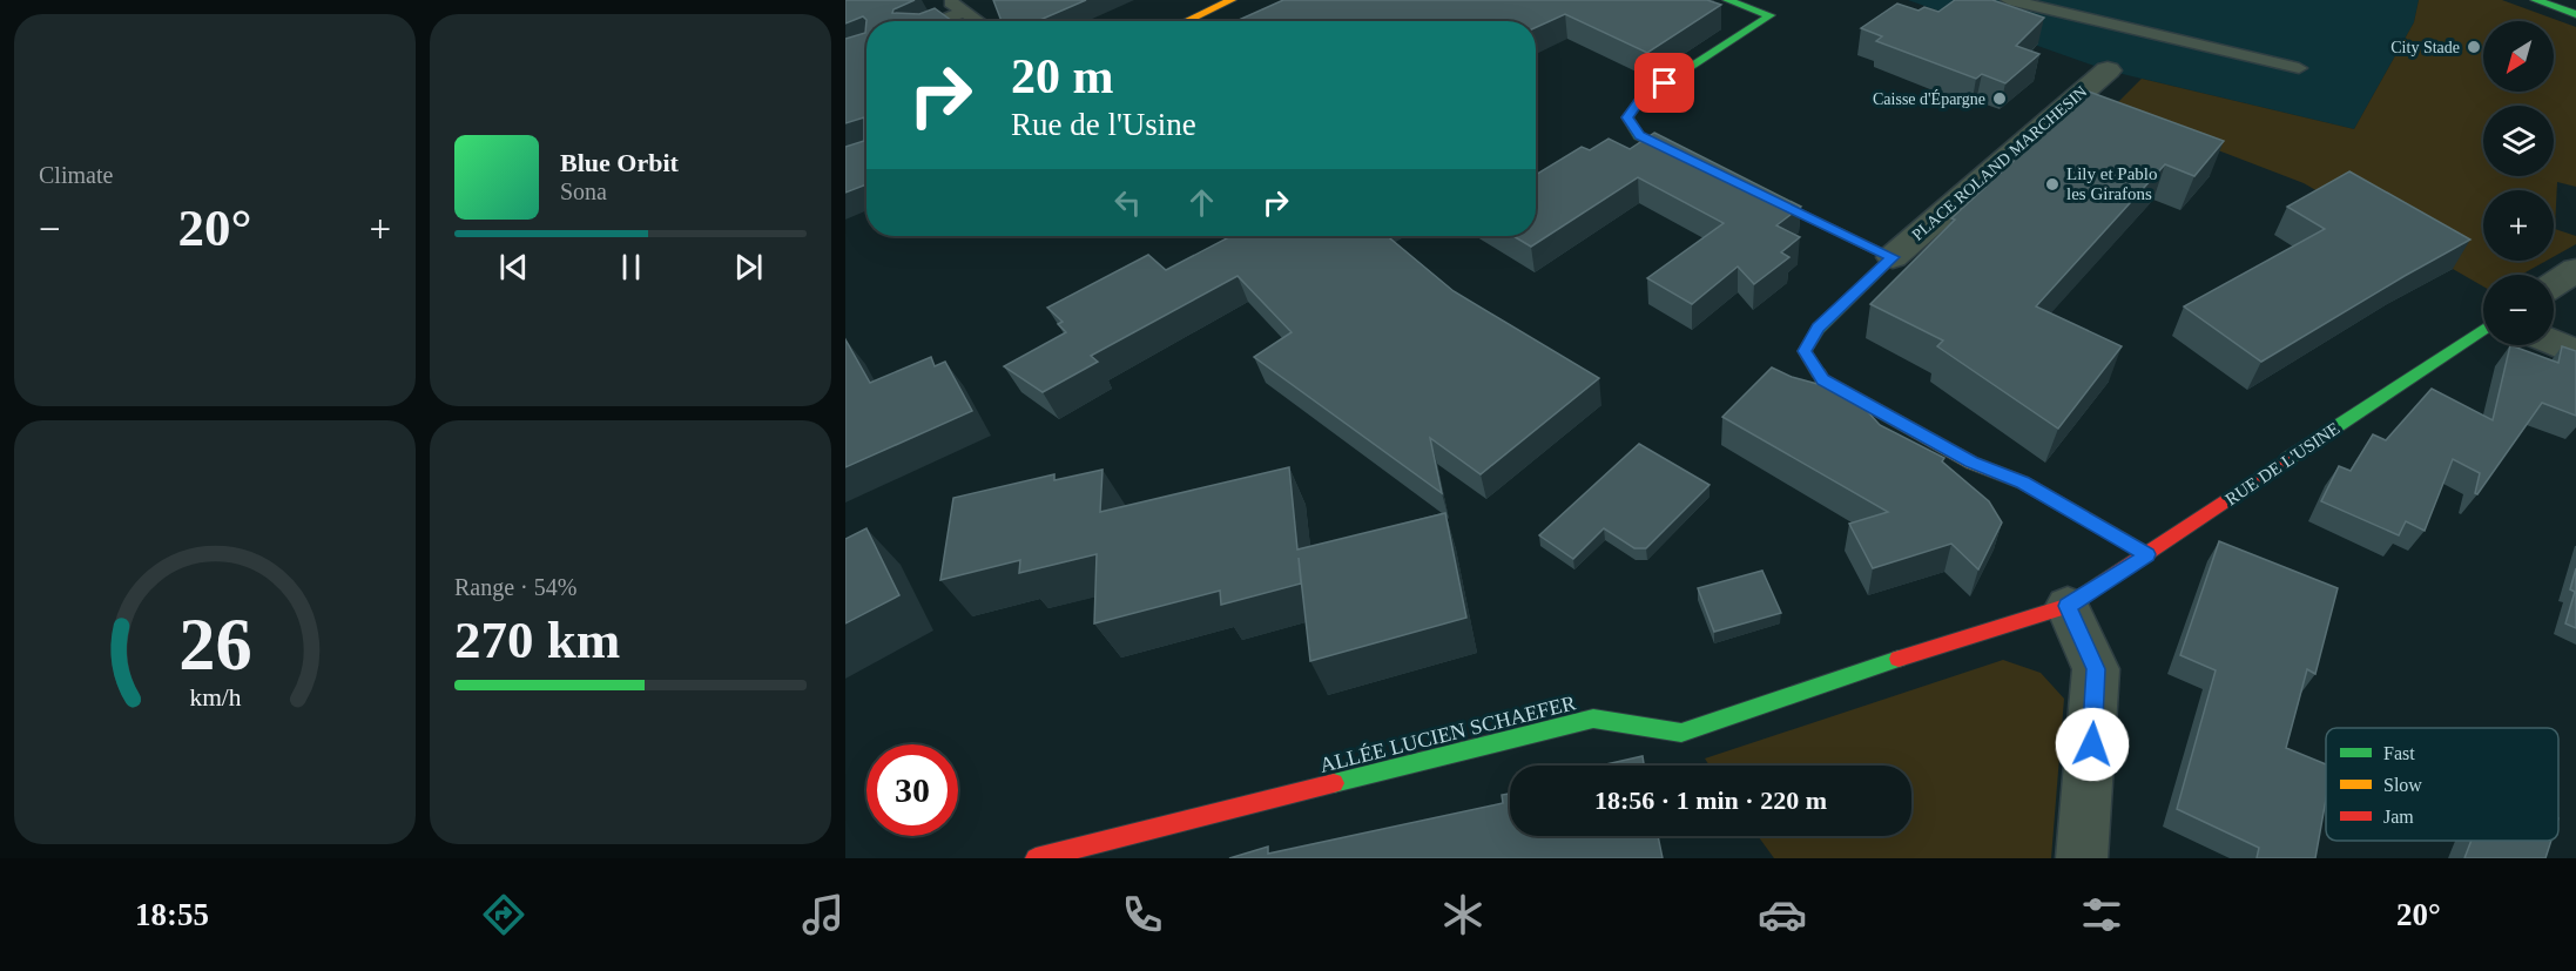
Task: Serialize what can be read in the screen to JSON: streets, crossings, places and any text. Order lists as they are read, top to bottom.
{
  "streets": {
    "street": ["PLACE ROLAND MARCHESIN", "RUE DE L'USINE", "ALLÉE LUCIEN SCHAEFER"]
  },
  "crossings": [
    ["RUE DE L'USINE", "ALLÉE LUCIEN SCHAEFER"]
  ],
  "places": ["City Stade", "Caisse d'Épargne", "Lily et Pablo les Girafons"],
  "legend": ["Fast", "Slow", "Jam"],
  "north": "bottom left",
  "page": {
    "tile": [
      "Climate",
      ["Range · 54%", "270 km"]
    ],
    "map_buttons": ["+", "−"],
    "turn": ["20 m", "Rue de l'Usine"],
    "song": ["Blue Orbit", "Sona"],
    "heat": ["−", "20°", "+"],
    "limit": "30",
    "trip": "18:56 · 1 min · 220 m",
    "tabs": ["18:55", "20°"],
    "gauge": ["26", "km/h"]
  }
}
